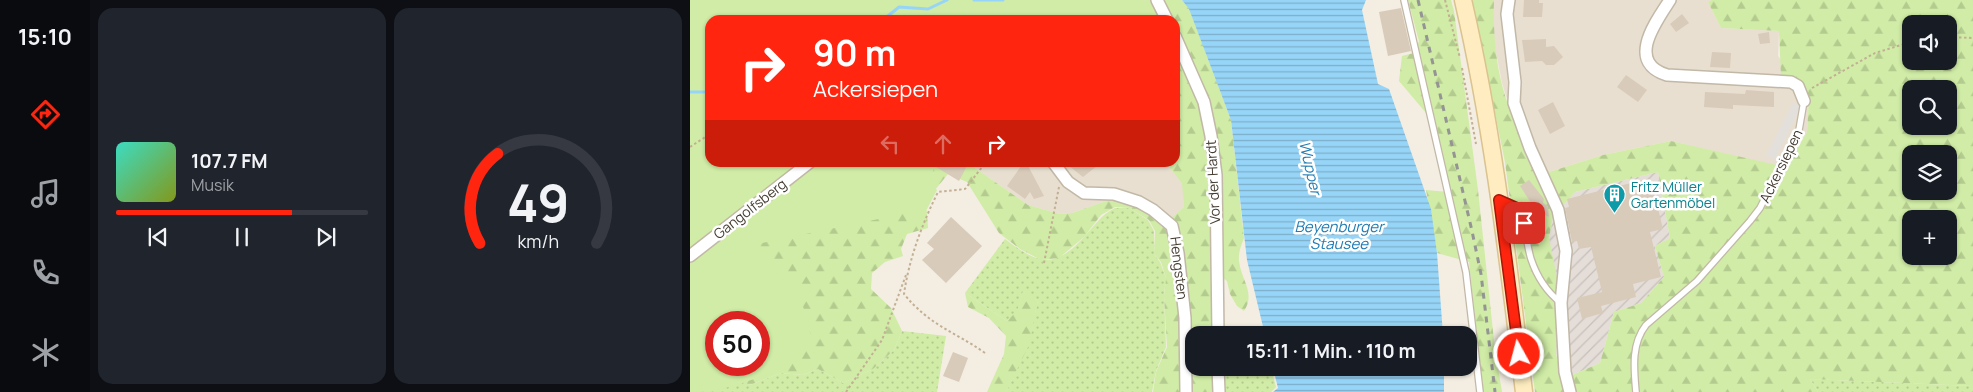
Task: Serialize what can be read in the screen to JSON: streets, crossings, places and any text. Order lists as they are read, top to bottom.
{
  "streets": {
    "street": ["Vor der Hardt", "Gangolfsberg", "Hengsten"],
    "lane": ["Ackersiepen"]
  },
  "water": ["Wupper", "Beyenburger Stausee"],
  "places": {
    "building": ["Fritz Müller Gartenmöbel"]
  },
  "page": {
    "tabs": "15:10",
    "map_buttons": "+",
    "turn": ["90 m", "Ackersiepen"],
    "song": ["107.7 FM", "Musik"],
    "limit": "50",
    "trip": "15:11 · 1 Min. · 110 m",
    "gauge": ["49", "km/h"]
  }
}
